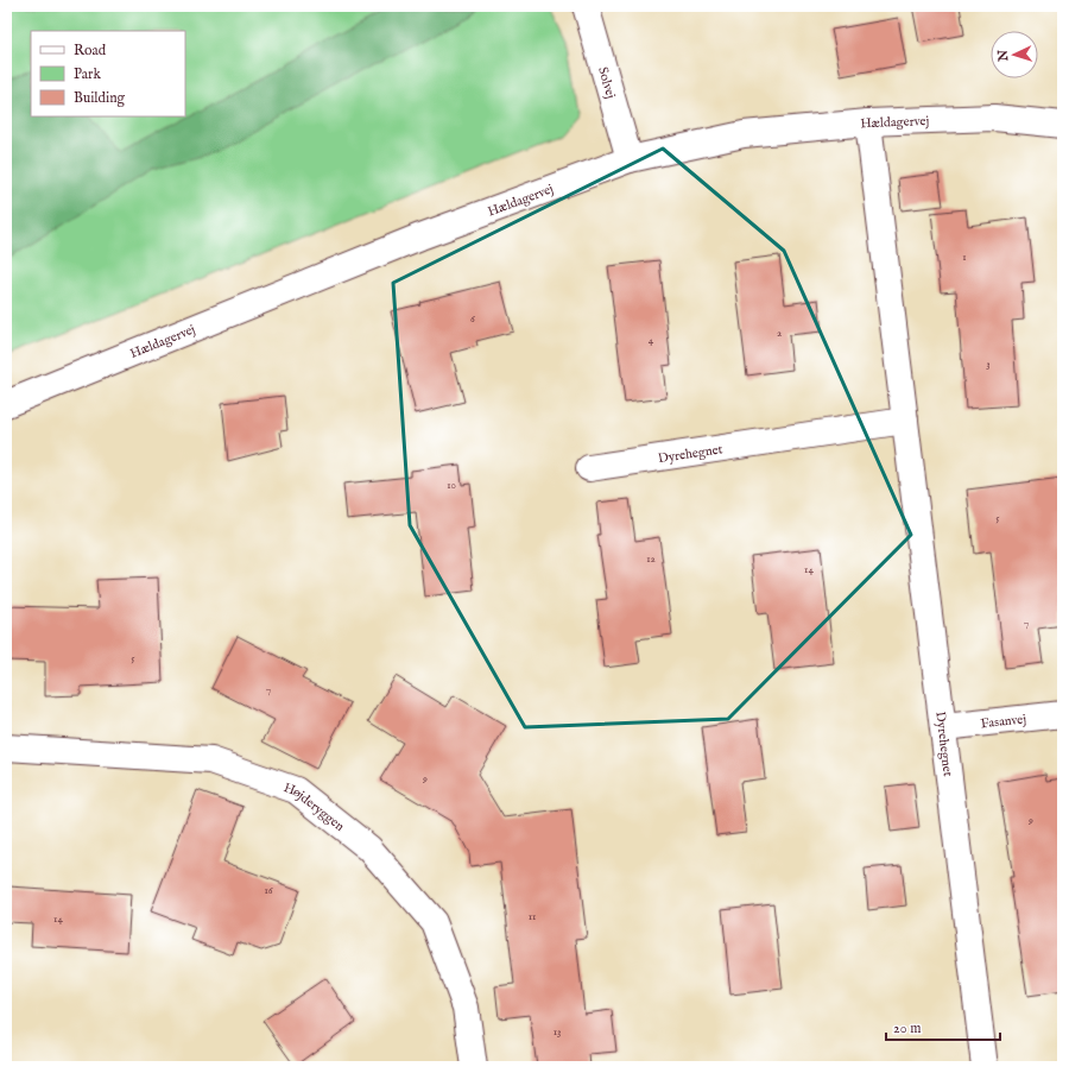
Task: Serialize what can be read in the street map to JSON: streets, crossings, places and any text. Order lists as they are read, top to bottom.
{
  "streets": {
    "street": [
      "Solvej",
      "Hældagervej",
      "Dyrehegnet",
      "Fasanvej",
      "Højderyggen"
    ]
  },
  "crossings": [
    ["Solvej", "Hældagervej"],
    ["Hældagervej", "Dyrehegnet"],
    ["Dyrehegnet", "Fasanvej"]
  ],
  "house_numbers": [
    "1",
    "6",
    "2",
    "4",
    "3",
    "10",
    "5",
    "12",
    "14",
    "7",
    "5",
    "7",
    "9",
    "9",
    "16",
    "11",
    "14",
    "13"
  ],
  "legend": ["Road", "Park", "Building"],
  "scale_bar": "20 m",
  "north": "left"
}
